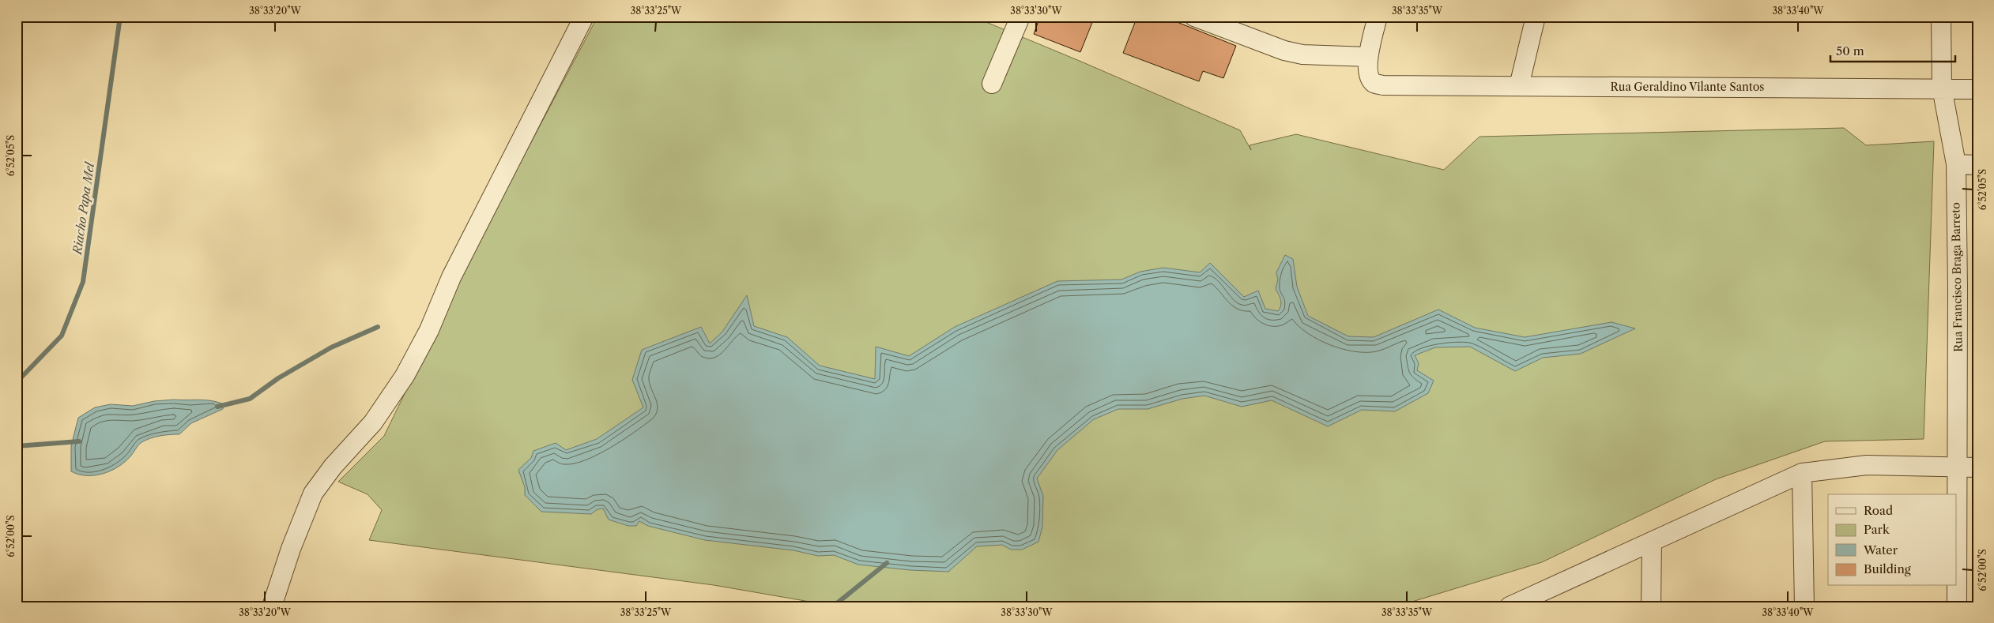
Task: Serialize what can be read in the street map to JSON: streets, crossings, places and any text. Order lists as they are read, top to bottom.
{
  "streets": {
    "street": ["Rua Geraldino Vilante Santos", "Rua Francisco Braga Barreto"]
  },
  "crossings": [
    ["Rua Geraldino Vilante Santos", "Rua Francisco Braga Barreto"]
  ],
  "water": ["Riacho Papa Mel"],
  "legend": [
    "Road",
    "Park",
    "Water",
    "Building"
  ],
  "scale_bar": "50 m",
  "coordinates": [
    "38°33'20\"W",
    "38°33'25\"W",
    "38°33'30\"W",
    "38°33'35\"W",
    "38°33'40\"W",
    "6°52'05\"S",
    "6°52'00\"S"
  ]
}
